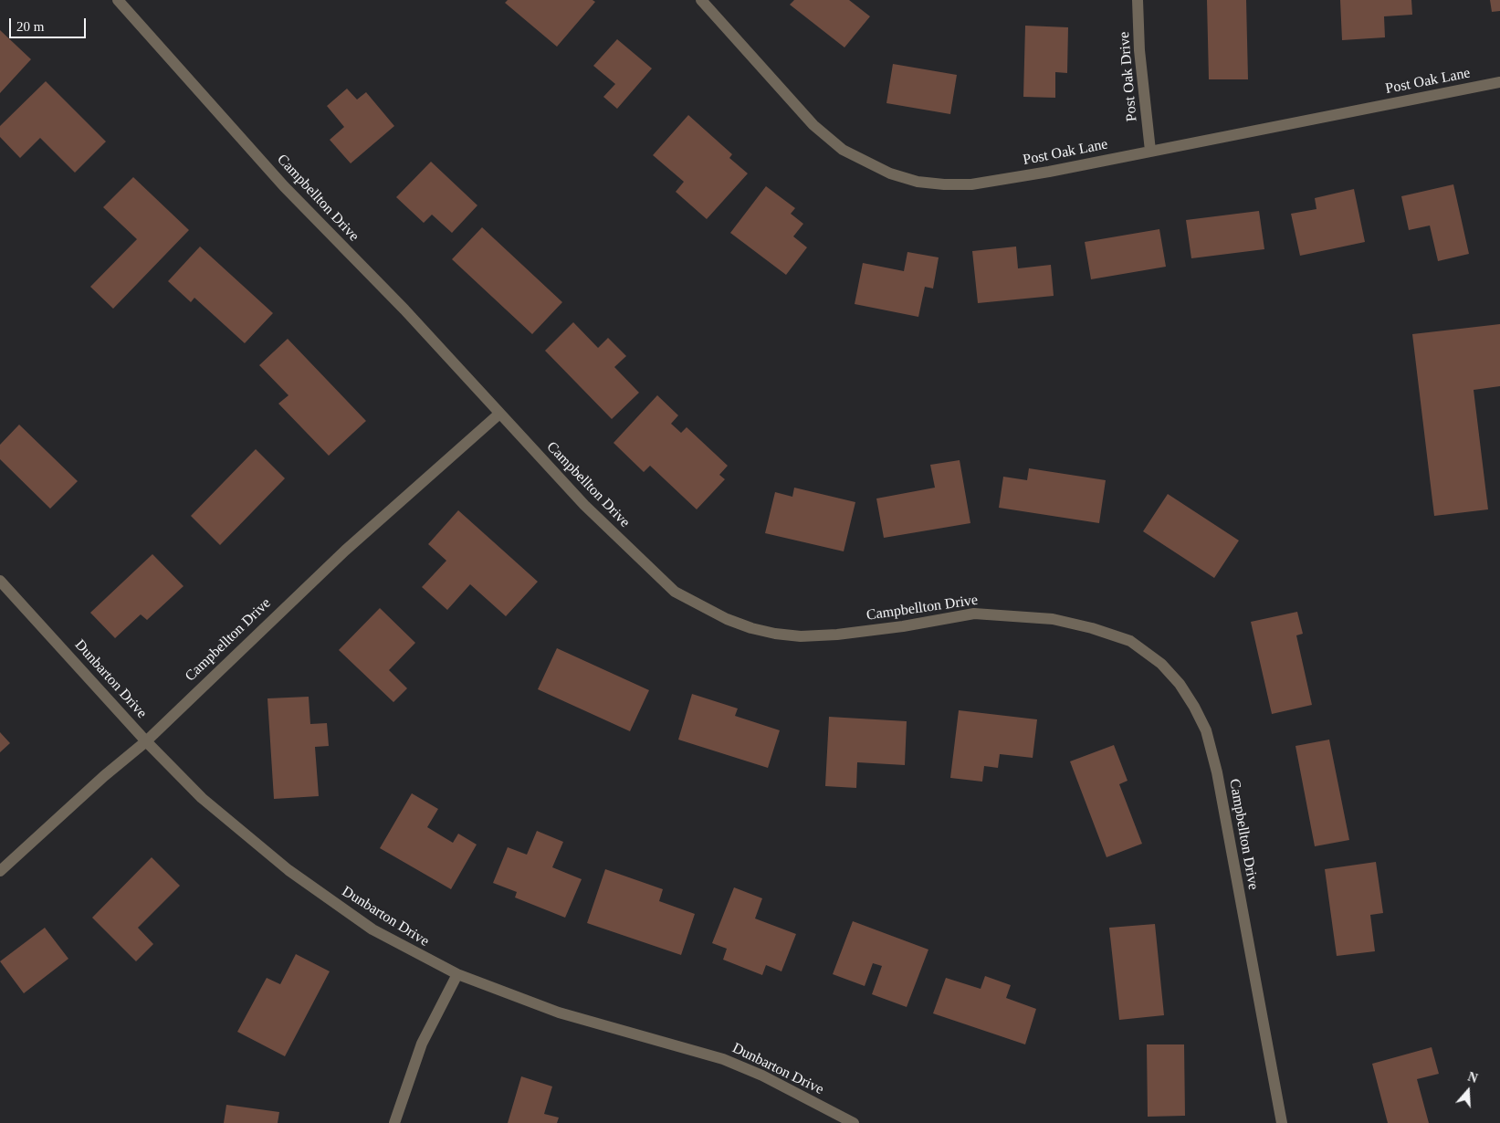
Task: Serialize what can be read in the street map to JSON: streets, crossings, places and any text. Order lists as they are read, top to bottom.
{
  "streets": {
    "street": [
      "Post Oak Drive",
      "Post Oak Lane",
      "Campbellton Drive",
      "Dunbarton Drive"
    ]
  },
  "crossings": [
    ["Post Oak Drive", "Post Oak Lane"],
    ["Campbellton Drive", "Dunbarton Drive"]
  ],
  "scale_bar": "20 m",
  "north": "top"
}
